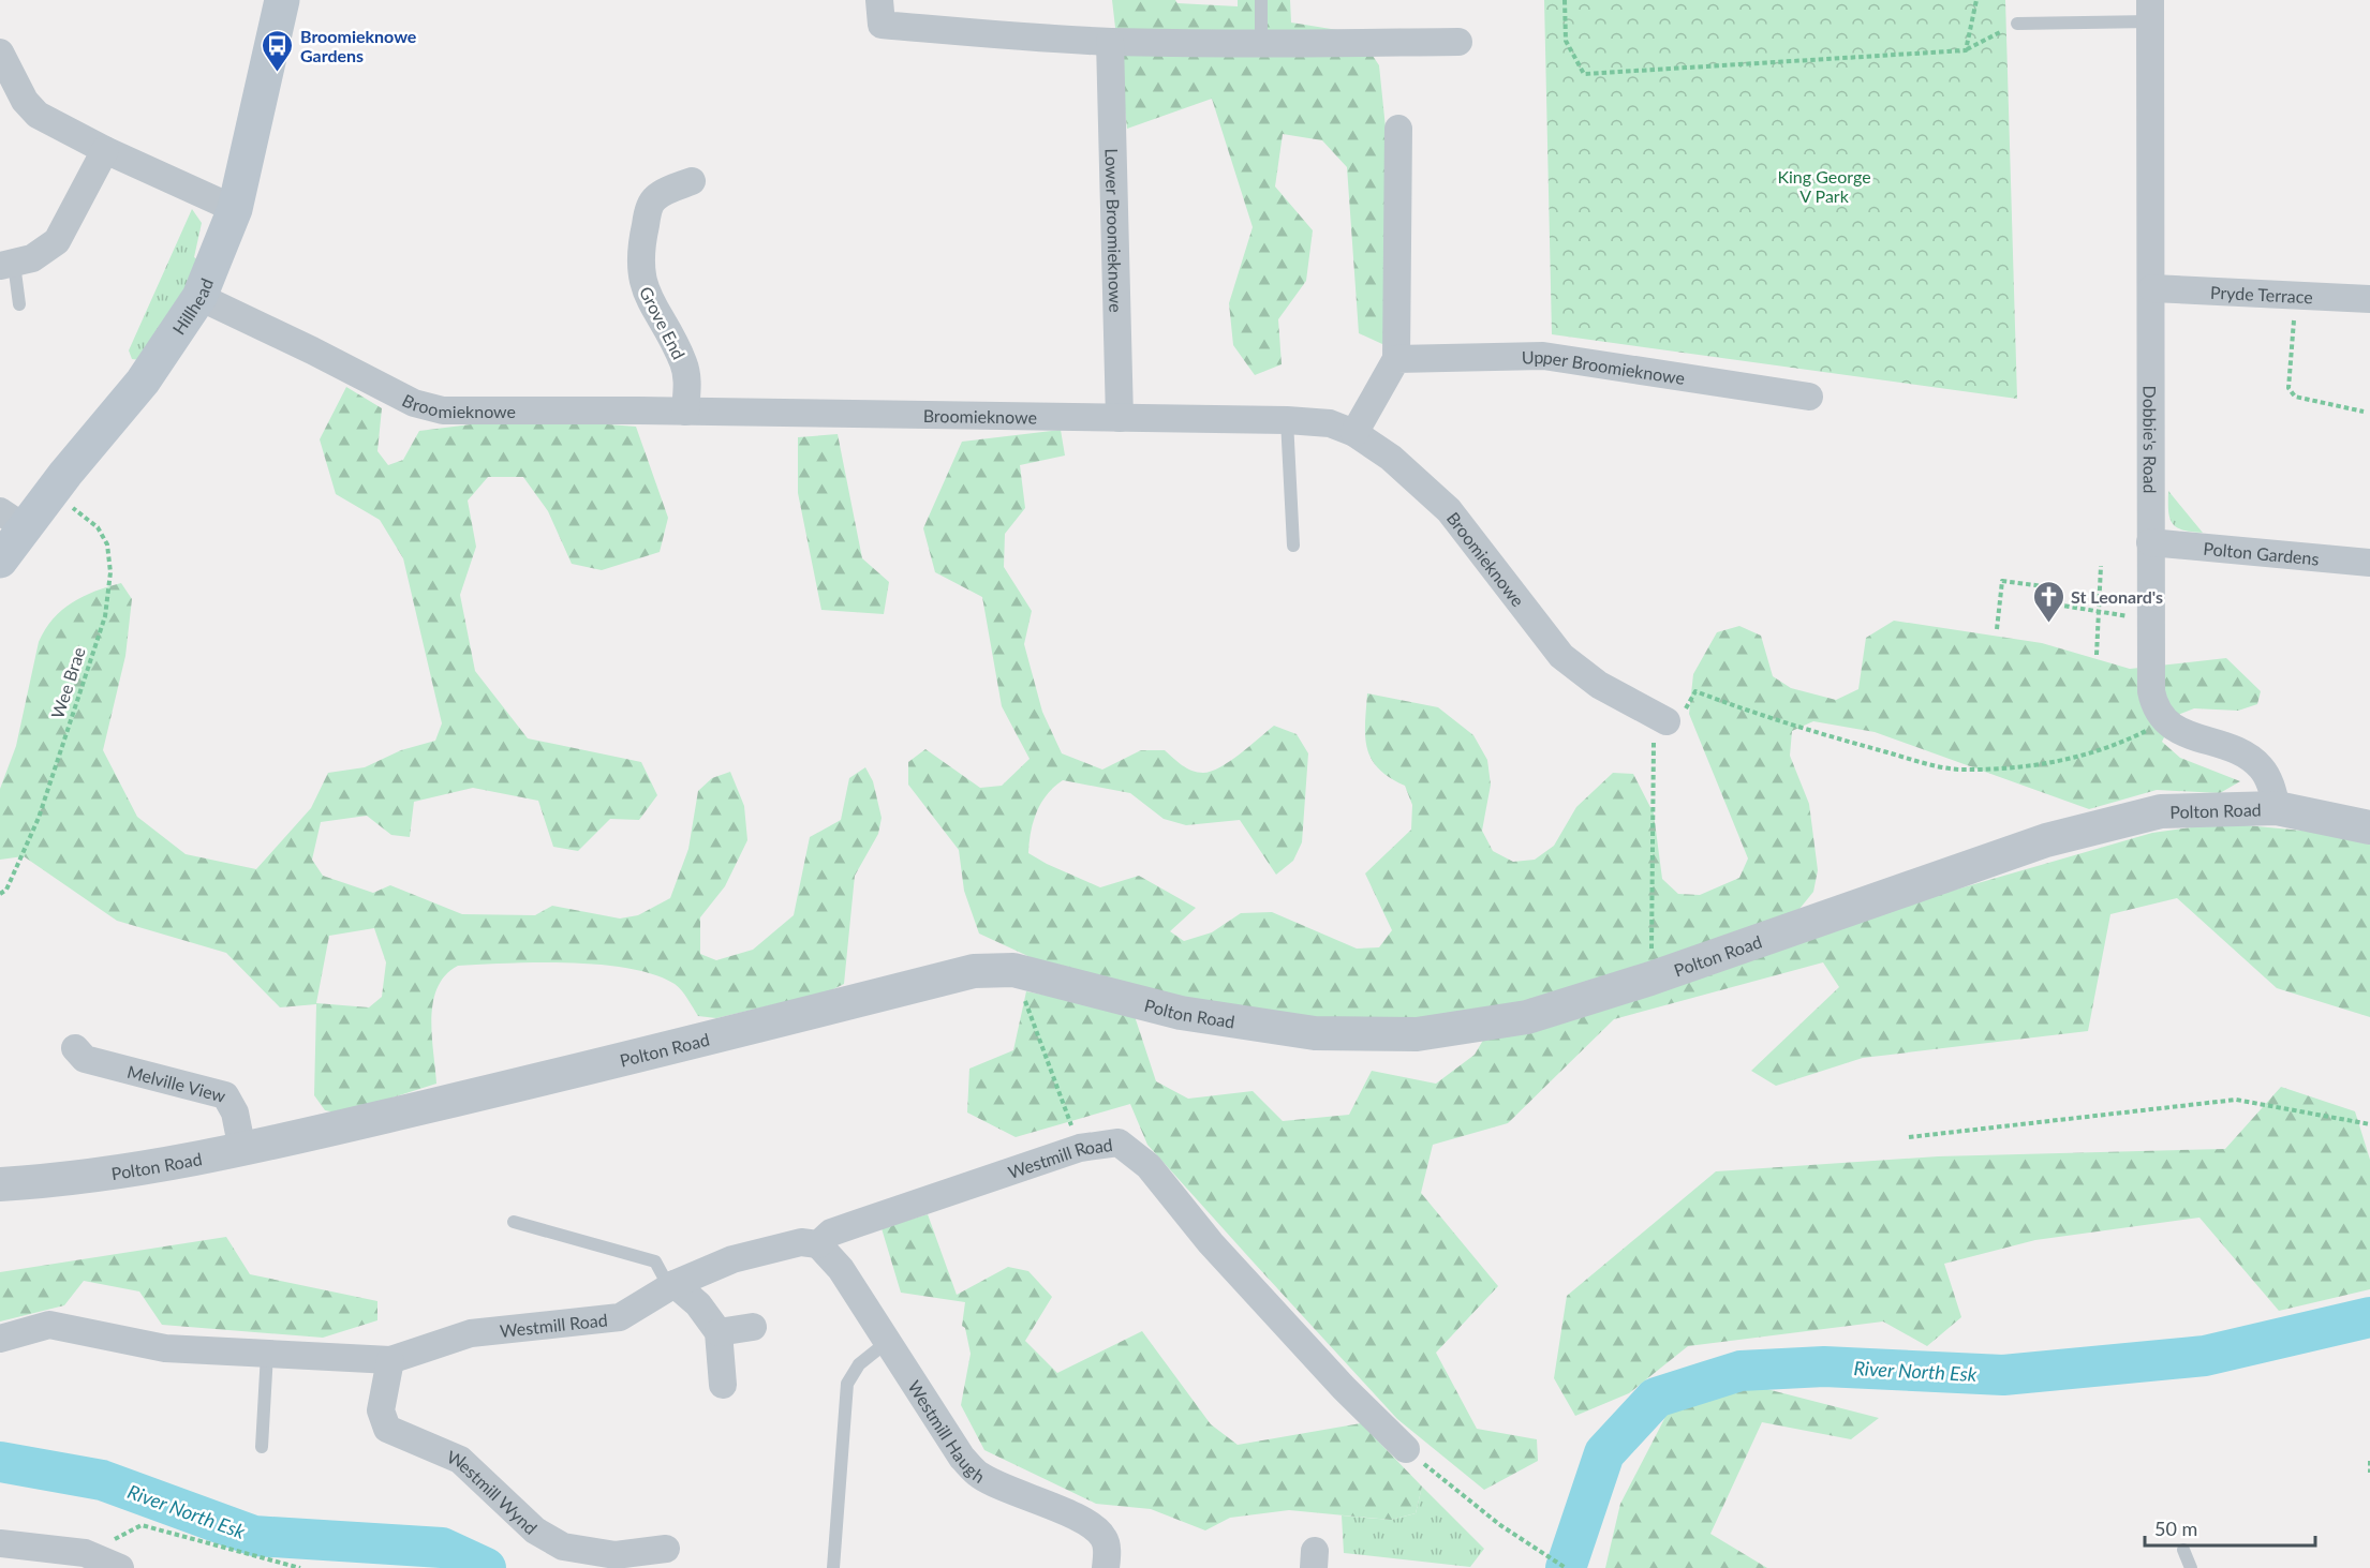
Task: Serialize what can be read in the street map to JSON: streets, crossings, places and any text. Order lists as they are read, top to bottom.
{
  "streets": {
    "main road": ["Hillhead"],
    "street": [
      "Lower Broomieknowe",
      "Pryde Terrace",
      "Grove End",
      "Upper Broomieknowe",
      "Broomieknowe",
      "Dobbie's Road",
      "Polton Gardens",
      "Polton Road",
      "Melville View",
      "Westmill Road",
      "Westmill Haugh",
      "Westmill Wynd"
    ],
    "path": ["Wee Brae"]
  },
  "crossings": [
    ["Lower Broomieknowe", "Broomieknowe"],
    ["Pryde Terrace", "Dobbie's Road"],
    ["Hillhead", "Broomieknowe"],
    ["Hillhead", "Wee Brae"],
    ["Grove End", "Broomieknowe"],
    ["Dobbie's Road", "Polton Gardens"],
    ["Polton Road", "Melville View"],
    ["Westmill Road", "Westmill Haugh"],
    ["Westmill Road", "Westmill Wynd"]
  ],
  "water": ["River North Esk"],
  "parks": ["King George V Park"],
  "places": {
    "bus stop": ["Broomieknowe Gardens"],
    "church": ["St Leonard's"]
  },
  "scale_bar": "50 m"
}
